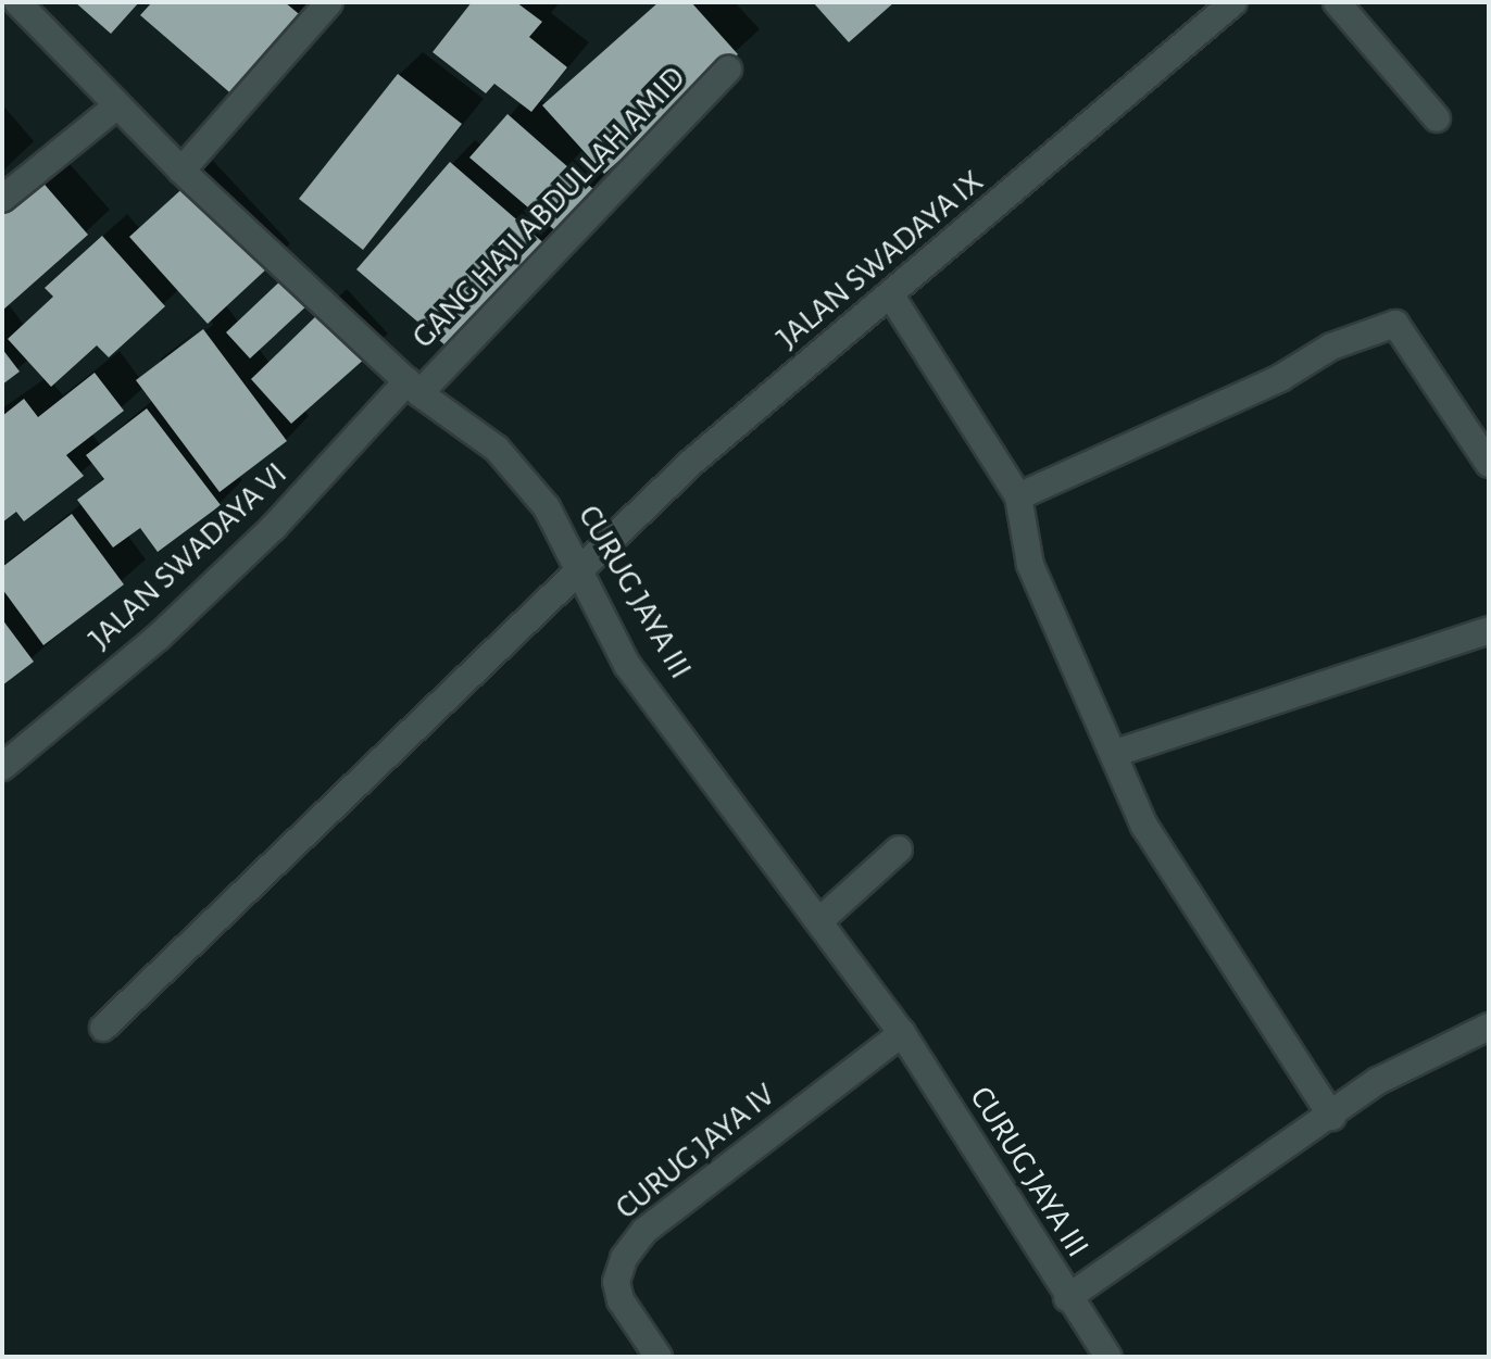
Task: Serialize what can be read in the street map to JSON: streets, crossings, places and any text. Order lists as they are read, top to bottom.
{
  "streets": {
    "street": [
      "GANG HAJI ABDULLAH AMID",
      "JALAN SWADAYA IX",
      "JALAN SWADAYA VI",
      "CURUG JAYA III",
      "CURUG JAYA IV"
    ]
  },
  "crossings": [
    ["GANG HAJI ABDULLAH AMID", "JALAN SWADAYA VI"],
    ["GANG HAJI ABDULLAH AMID", "CURUG JAYA III"],
    ["JALAN SWADAYA IX", "CURUG JAYA III"],
    ["JALAN SWADAYA VI", "CURUG JAYA III"],
    ["CURUG JAYA III", "CURUG JAYA IV"]
  ]
}
